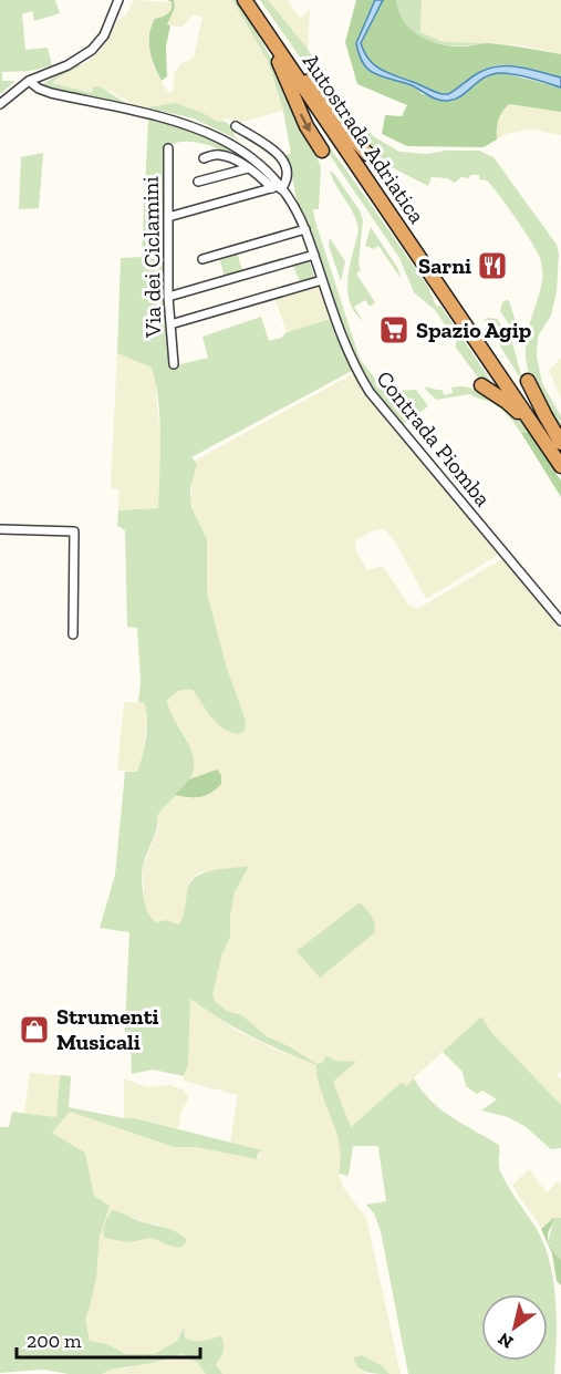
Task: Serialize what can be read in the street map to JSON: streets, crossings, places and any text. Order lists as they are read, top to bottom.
{
  "streets": {
    "highway": ["Autostrada Adriatica"],
    "street": ["Via dei Ciclamini", "Contrada Piomba"]
  },
  "places": {
    "restaurant": ["Sarni"],
    "supermarket": ["Spazio Agip"],
    "shop": ["Strumenti Musicali"]
  },
  "scale_bar": "200 m",
  "north": "bottom left"
}
